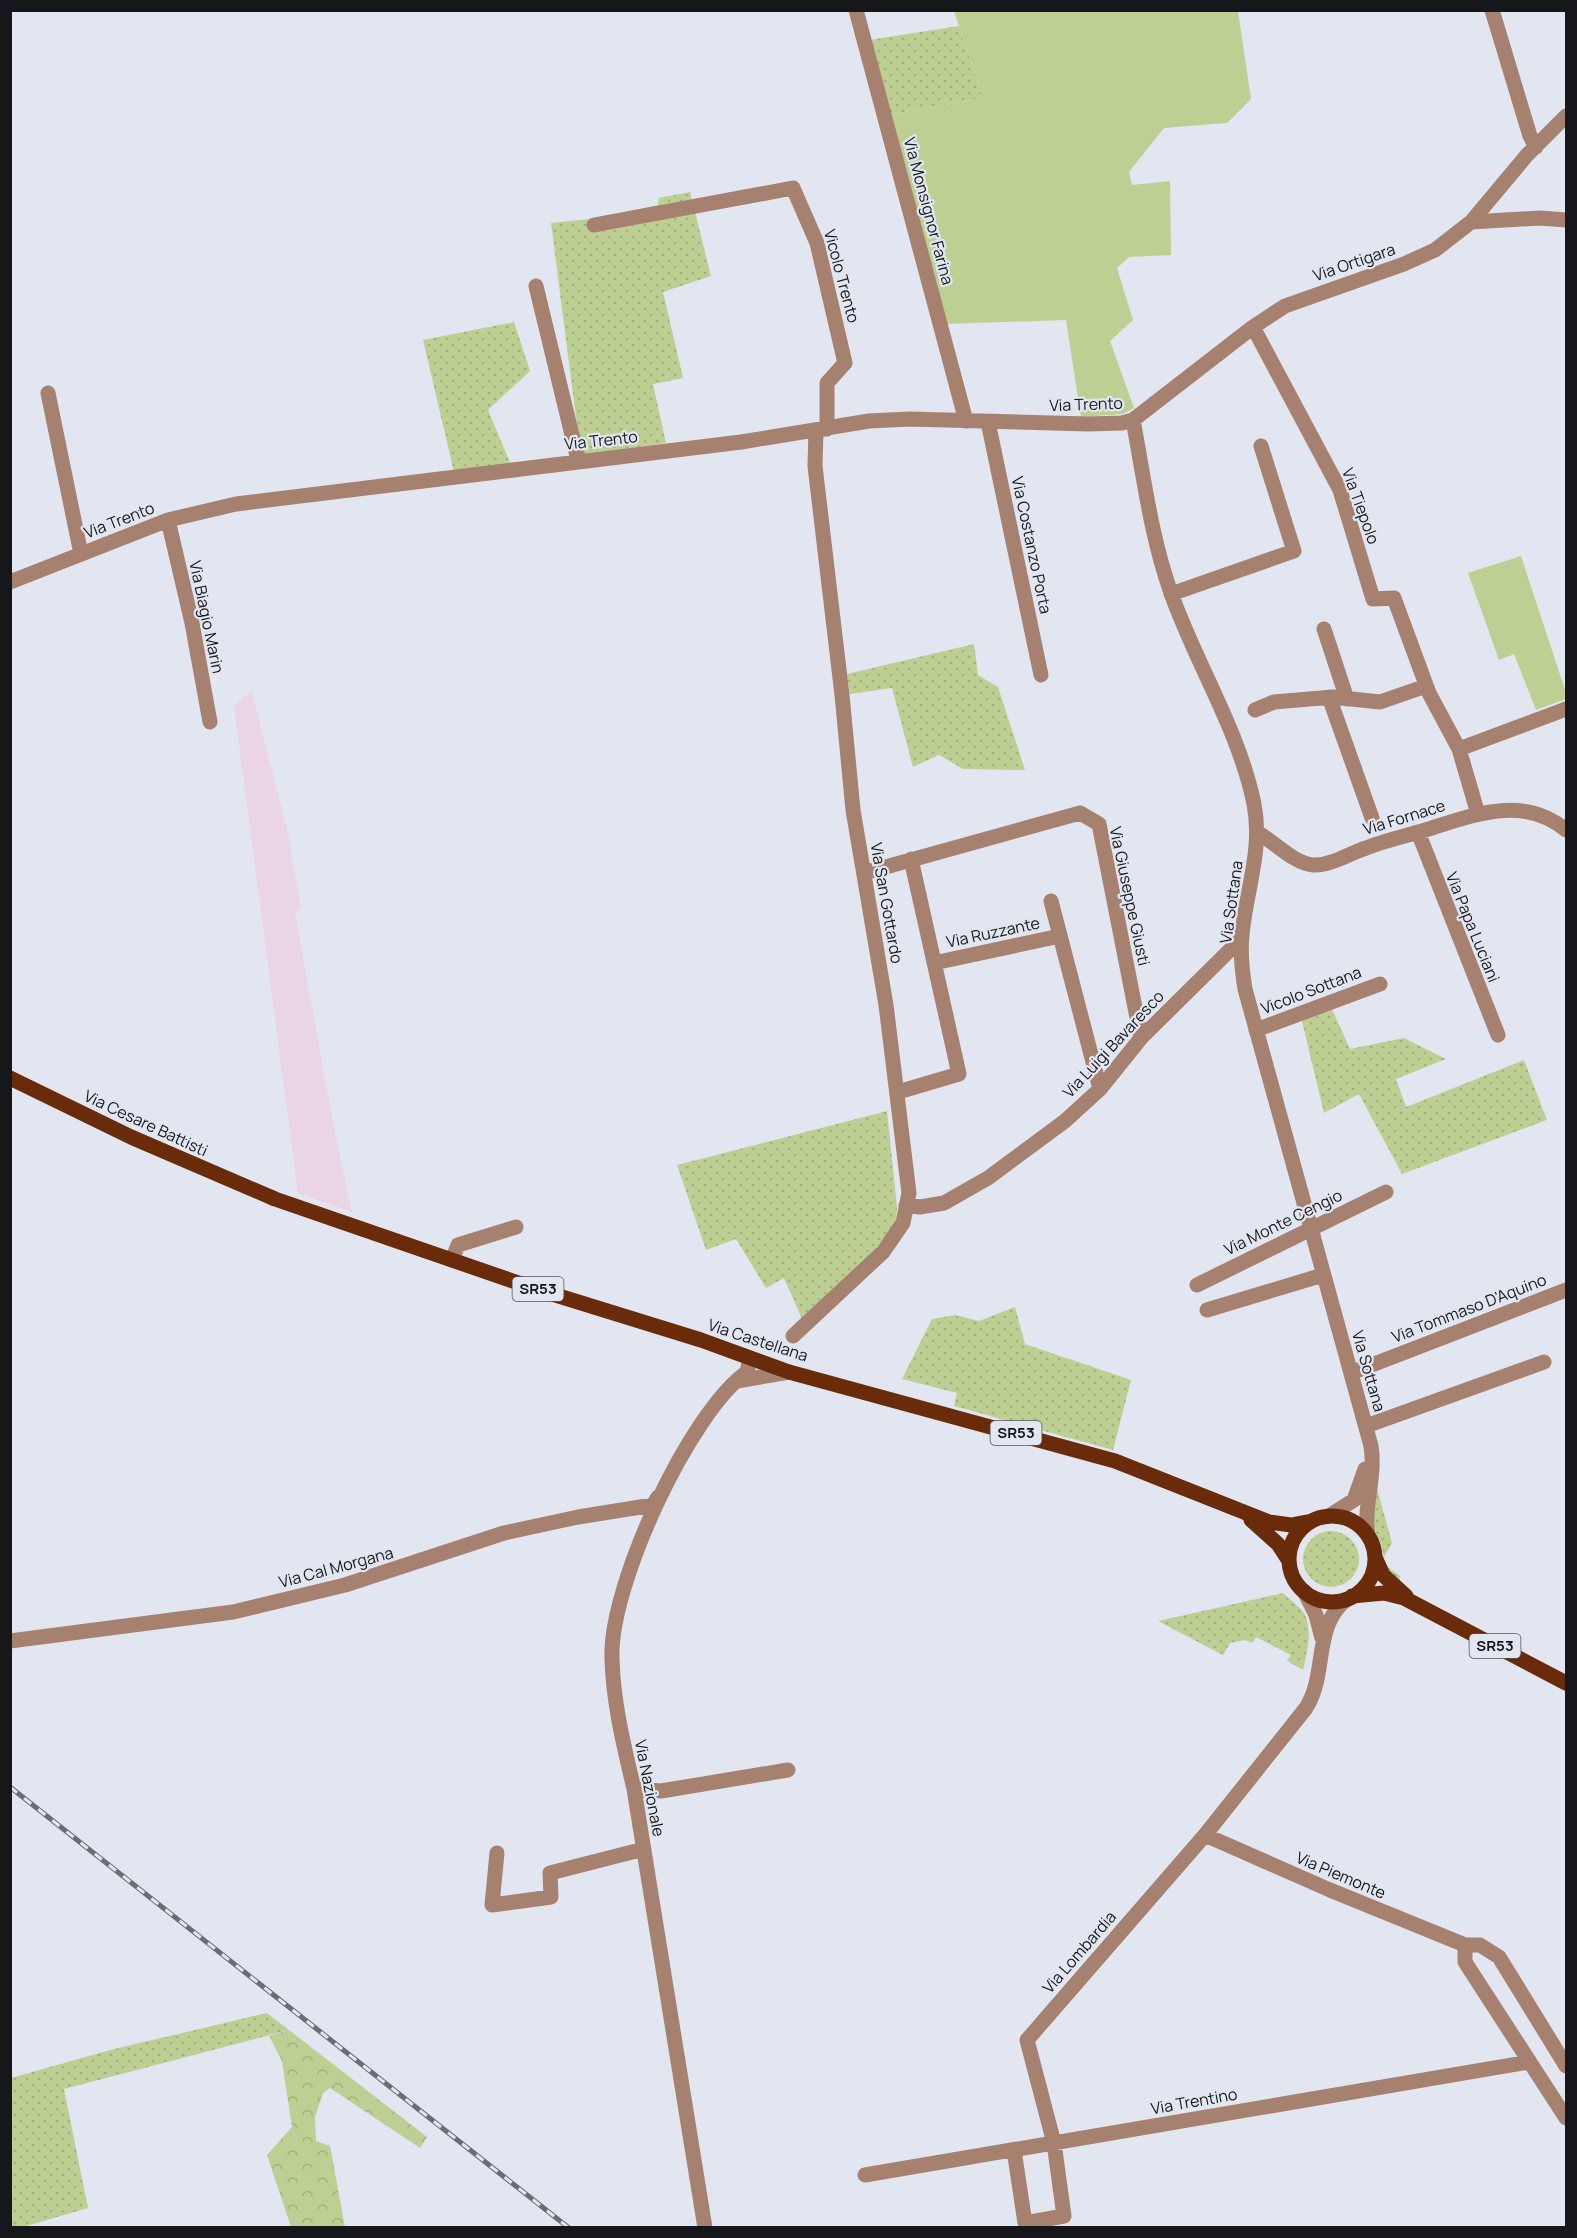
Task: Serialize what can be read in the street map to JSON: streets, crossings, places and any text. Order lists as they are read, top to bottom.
{
  "streets": {
    "main road": ["Via Cesare Battisti", "SR53", "Via Castellana"],
    "street": [
      "Via Monsignor Farina",
      "Via Ortigara",
      "Vicolo Trento",
      "Via Trento",
      "Via Tiepolo",
      "Via Costanzo Porta",
      "Via Biagio Marin",
      "Via Fornace",
      "Via Giuseppe Giusti",
      "Via Sottana",
      "Via San Gottardo",
      "Via Papa Luciani",
      "Via Ruzzante",
      "Vicolo Sottana",
      "Via Luigi Bavaresco",
      "Via Monte Cengio",
      "Via Tommaso D'Aquino",
      "Via Cal Morgana",
      "Via Nazionale",
      "Via Piemonte",
      "Via Lombardia",
      "Via Trentino"
    ]
  },
  "crossings": [
    ["Via Monsignor Farina", "Via Trento"],
    ["Via Ortigara", "Via Trento"],
    ["Via Ortigara", "Via Tiepolo"],
    ["Via Ortigara", "Via Sottana"],
    ["Vicolo Trento", "Via Trento"],
    ["Vicolo Trento", "Via San Gottardo"],
    ["Via Trento", "Via Costanzo Porta"],
    ["Via Trento", "Via Biagio Marin"],
    ["Via Trento", "Via Sottana"],
    ["Via Trento", "Via San Gottardo"],
    ["Via Tiepolo", "Via Fornace"],
    ["Via Fornace", "Via Sottana"],
    ["Via Fornace", "Via Papa Luciani"],
    ["Via Giuseppe Giusti", "Via San Gottardo"],
    ["Via Giuseppe Giusti", "Via Ruzzante"],
    ["Via Giuseppe Giusti", "Via Luigi Bavaresco"],
    ["Via Sottana", "Vicolo Sottana"],
    ["Via Sottana", "Via Luigi Bavaresco"],
    ["Via Sottana", "Via Monte Cengio"],
    ["Via Sottana", "SR53"],
    ["Via Sottana", "Via Tommaso D'Aquino"],
    ["Via Sottana", "Via Castellana"],
    ["Via Sottana", "Via Lombardia"],
    ["Via San Gottardo", "Via Ruzzante"],
    ["Via San Gottardo", "Via Luigi Bavaresco"],
    ["Via Cesare Battisti", "Via Castellana"],
    ["SR53", "Via Castellana"],
    ["SR53", "Via Lombardia"],
    ["Via Castellana", "Via Nazionale"],
    ["Via Castellana", "Via Lombardia"],
    ["Via Cal Morgana", "Via Nazionale"],
    ["Via Piemonte", "Via Lombardia"],
    ["Via Lombardia", "Via Trentino"]
  ]
}
